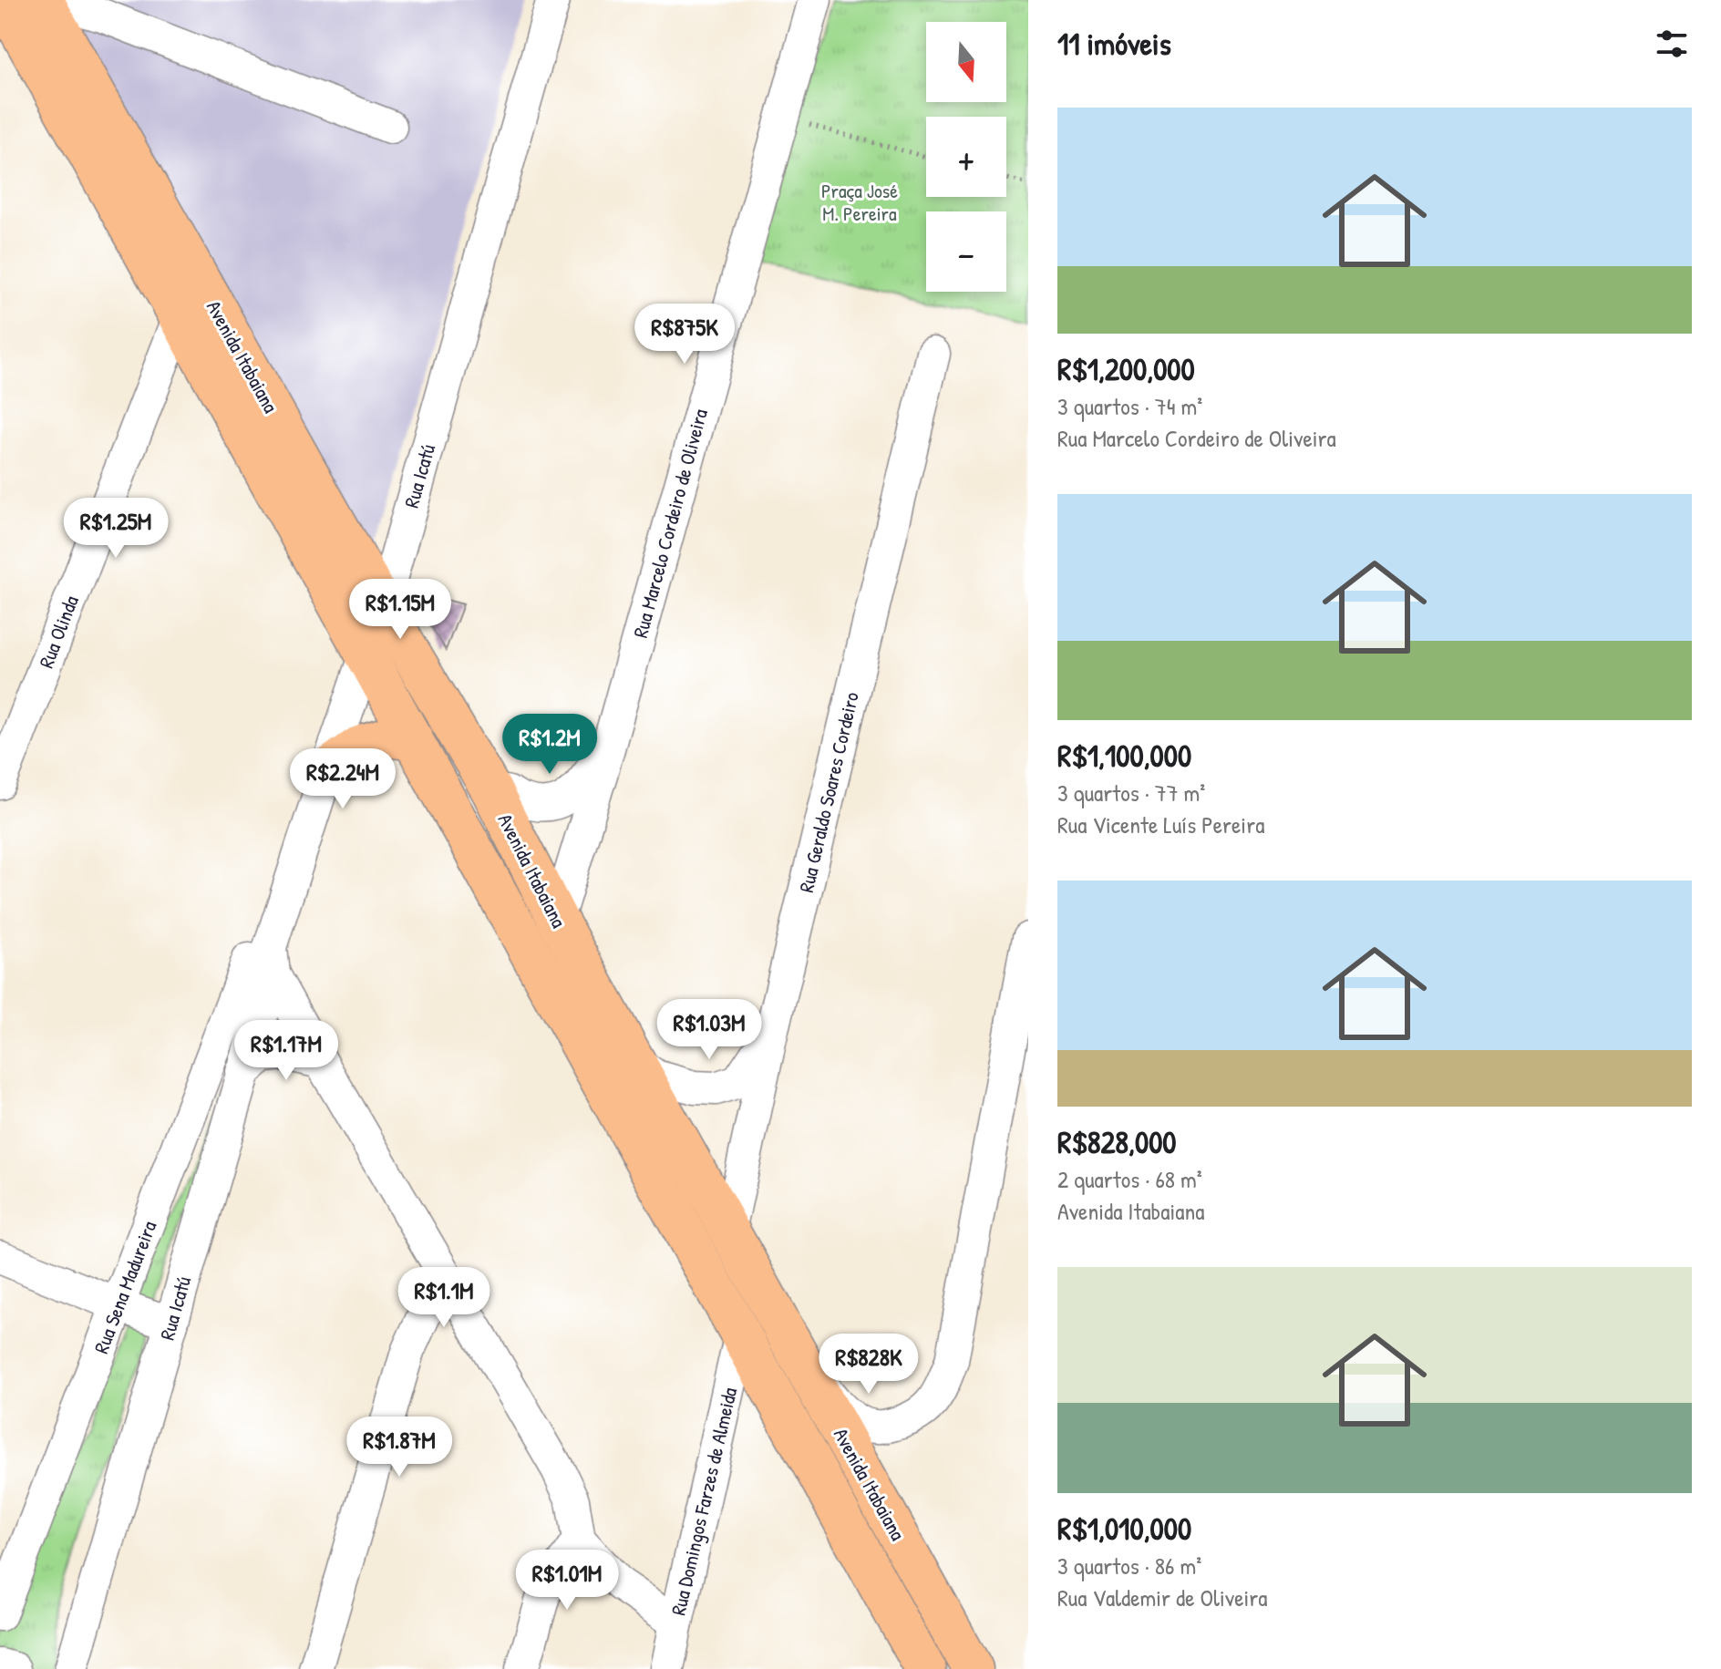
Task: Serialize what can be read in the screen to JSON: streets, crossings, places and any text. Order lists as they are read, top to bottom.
{
  "streets": {
    "main road": ["Avenida Itabaiana"],
    "street": [
      "Rua Icatú",
      "Rua Marcelo Cordeiro de Oliveira",
      "Rua Olinda",
      "Rua Geraldo Soares Cordeiro",
      "Rua Sena Madureira",
      "Rua Domingos Farzes de Almeida"
    ]
  },
  "crossings": [
    ["Avenida Itabaiana", "Rua Icatú"],
    ["Avenida Itabaiana", "Rua Marcelo Cordeiro de Oliveira"],
    ["Avenida Itabaiana", "Rua Olinda"],
    ["Avenida Itabaiana", "Rua Geraldo Soares Cordeiro"],
    ["Avenida Itabaiana", "Rua Domingos Farzes de Almeida"],
    ["Rua Icatú", "Rua Sena Madureira"]
  ],
  "parks": ["Praça José M. Pereira"],
  "north": "bottom",
  "page": {
    "heading": "11 imóveis",
    "map_buttons": ["+", "−"],
    "list": [
      {
        "name": "R$1,200,000",
        "note": "3 quartos · 74 m² · Rua Marcelo Cordeiro de Oliveira"
      },
      {
        "name": "R$1,100,000",
        "note": "3 quartos · 77 m² · Rua Vicente Luís Pereira"
      },
      {
        "name": "R$828,000",
        "note": "2 quartos · 68 m² · Avenida Itabaiana"
      },
      {
        "name": "R$1,010,000",
        "note": "3 quartos · 86 m² · Rua Valdemir de Oliveira"
      }
    ],
    "price": [
      "R$875K",
      "R$1.25M",
      "R$1.15M",
      "R$1.2M",
      "R$2.24M",
      "R$1.03M",
      "R$1.17M",
      "R$1.1M",
      "R$828K",
      "R$1.87M",
      "R$1.01M"
    ]
  }
}
